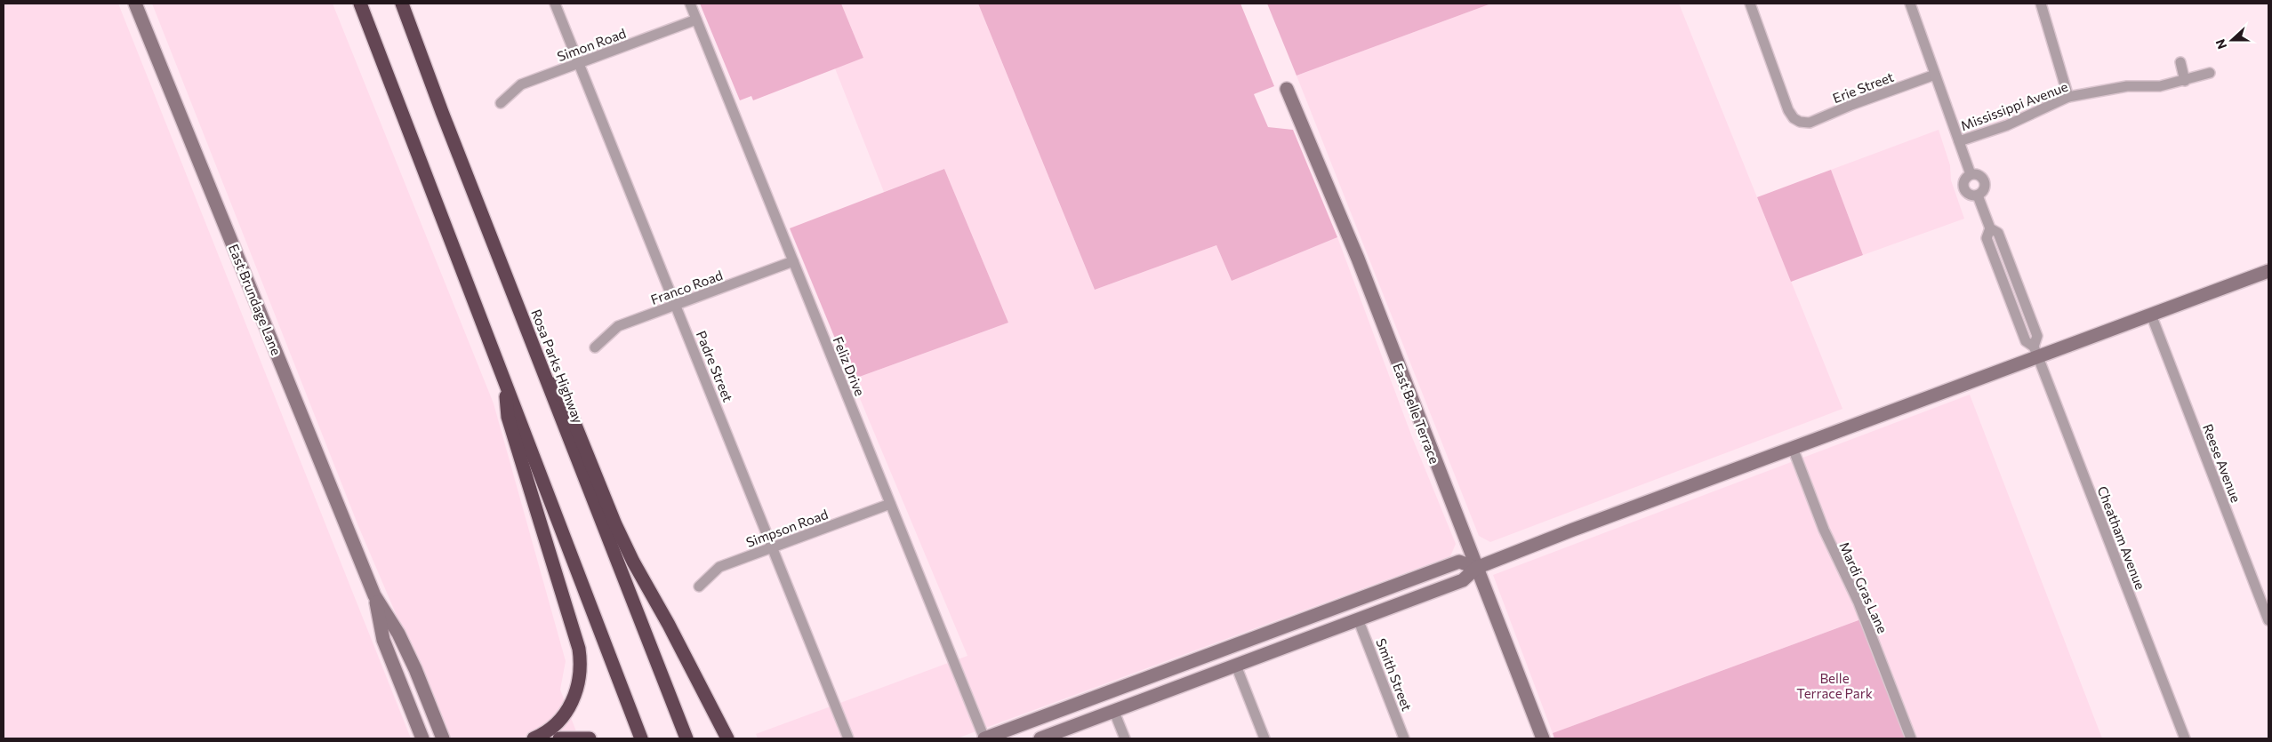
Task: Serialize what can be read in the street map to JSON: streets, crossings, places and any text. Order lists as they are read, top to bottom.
{
  "streets": {
    "highway": ["Rosa Parks Highway"],
    "street": [
      "Simon Road",
      "Erie Street",
      "Mississippi Avenue",
      "Franco Road",
      "East Brundage Lane",
      "Padre Street",
      "Feliz Drive",
      "East Belle Terrace",
      "Reese Avenue",
      "Simpson Road",
      "Cheatham Avenue",
      "Mardi Gras Lane",
      "Smith Street"
    ]
  },
  "crossings": [
    ["Simon Road", "Padre Street"],
    ["Simon Road", "Feliz Drive"],
    ["Franco Road", "Padre Street"],
    ["Franco Road", "Feliz Drive"],
    ["Padre Street", "Simpson Road"],
    ["Feliz Drive", "Simpson Road"]
  ],
  "parks": ["Belle Terrace Park"],
  "north": "left"
}
